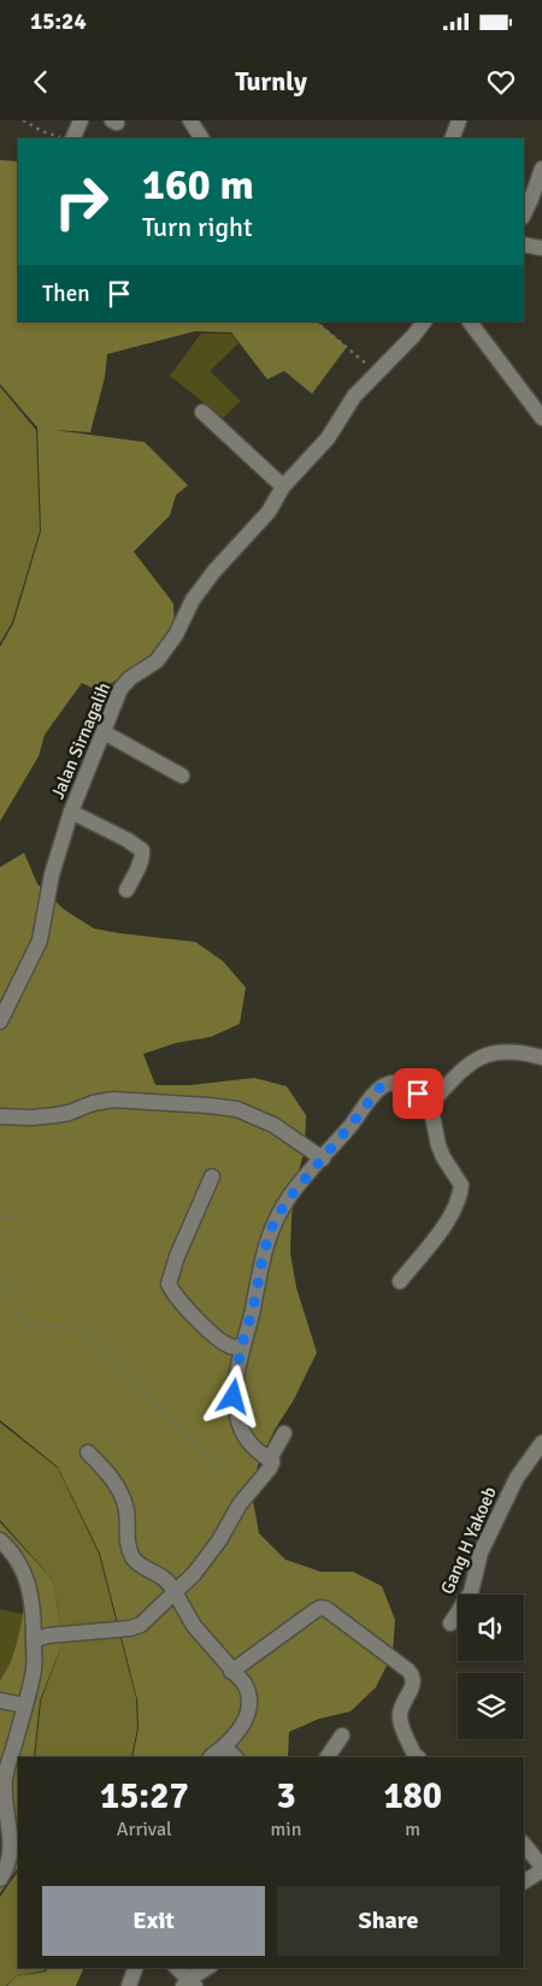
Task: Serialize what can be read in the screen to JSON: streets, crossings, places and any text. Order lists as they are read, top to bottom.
{
  "streets": {
    "street": ["Jalan Sirnagalih", "Gang H Yakoeb"]
  },
  "page": {
    "status": "15:24",
    "header": "Turnly",
    "turn": ["160 m", "Turn right"],
    "then": "Then",
    "eta": [
      "15:27",
      "Arrival",
      "3",
      "min",
      "180",
      "m"
    ],
    "buttons": ["Exit", "Share"]
  }
}
